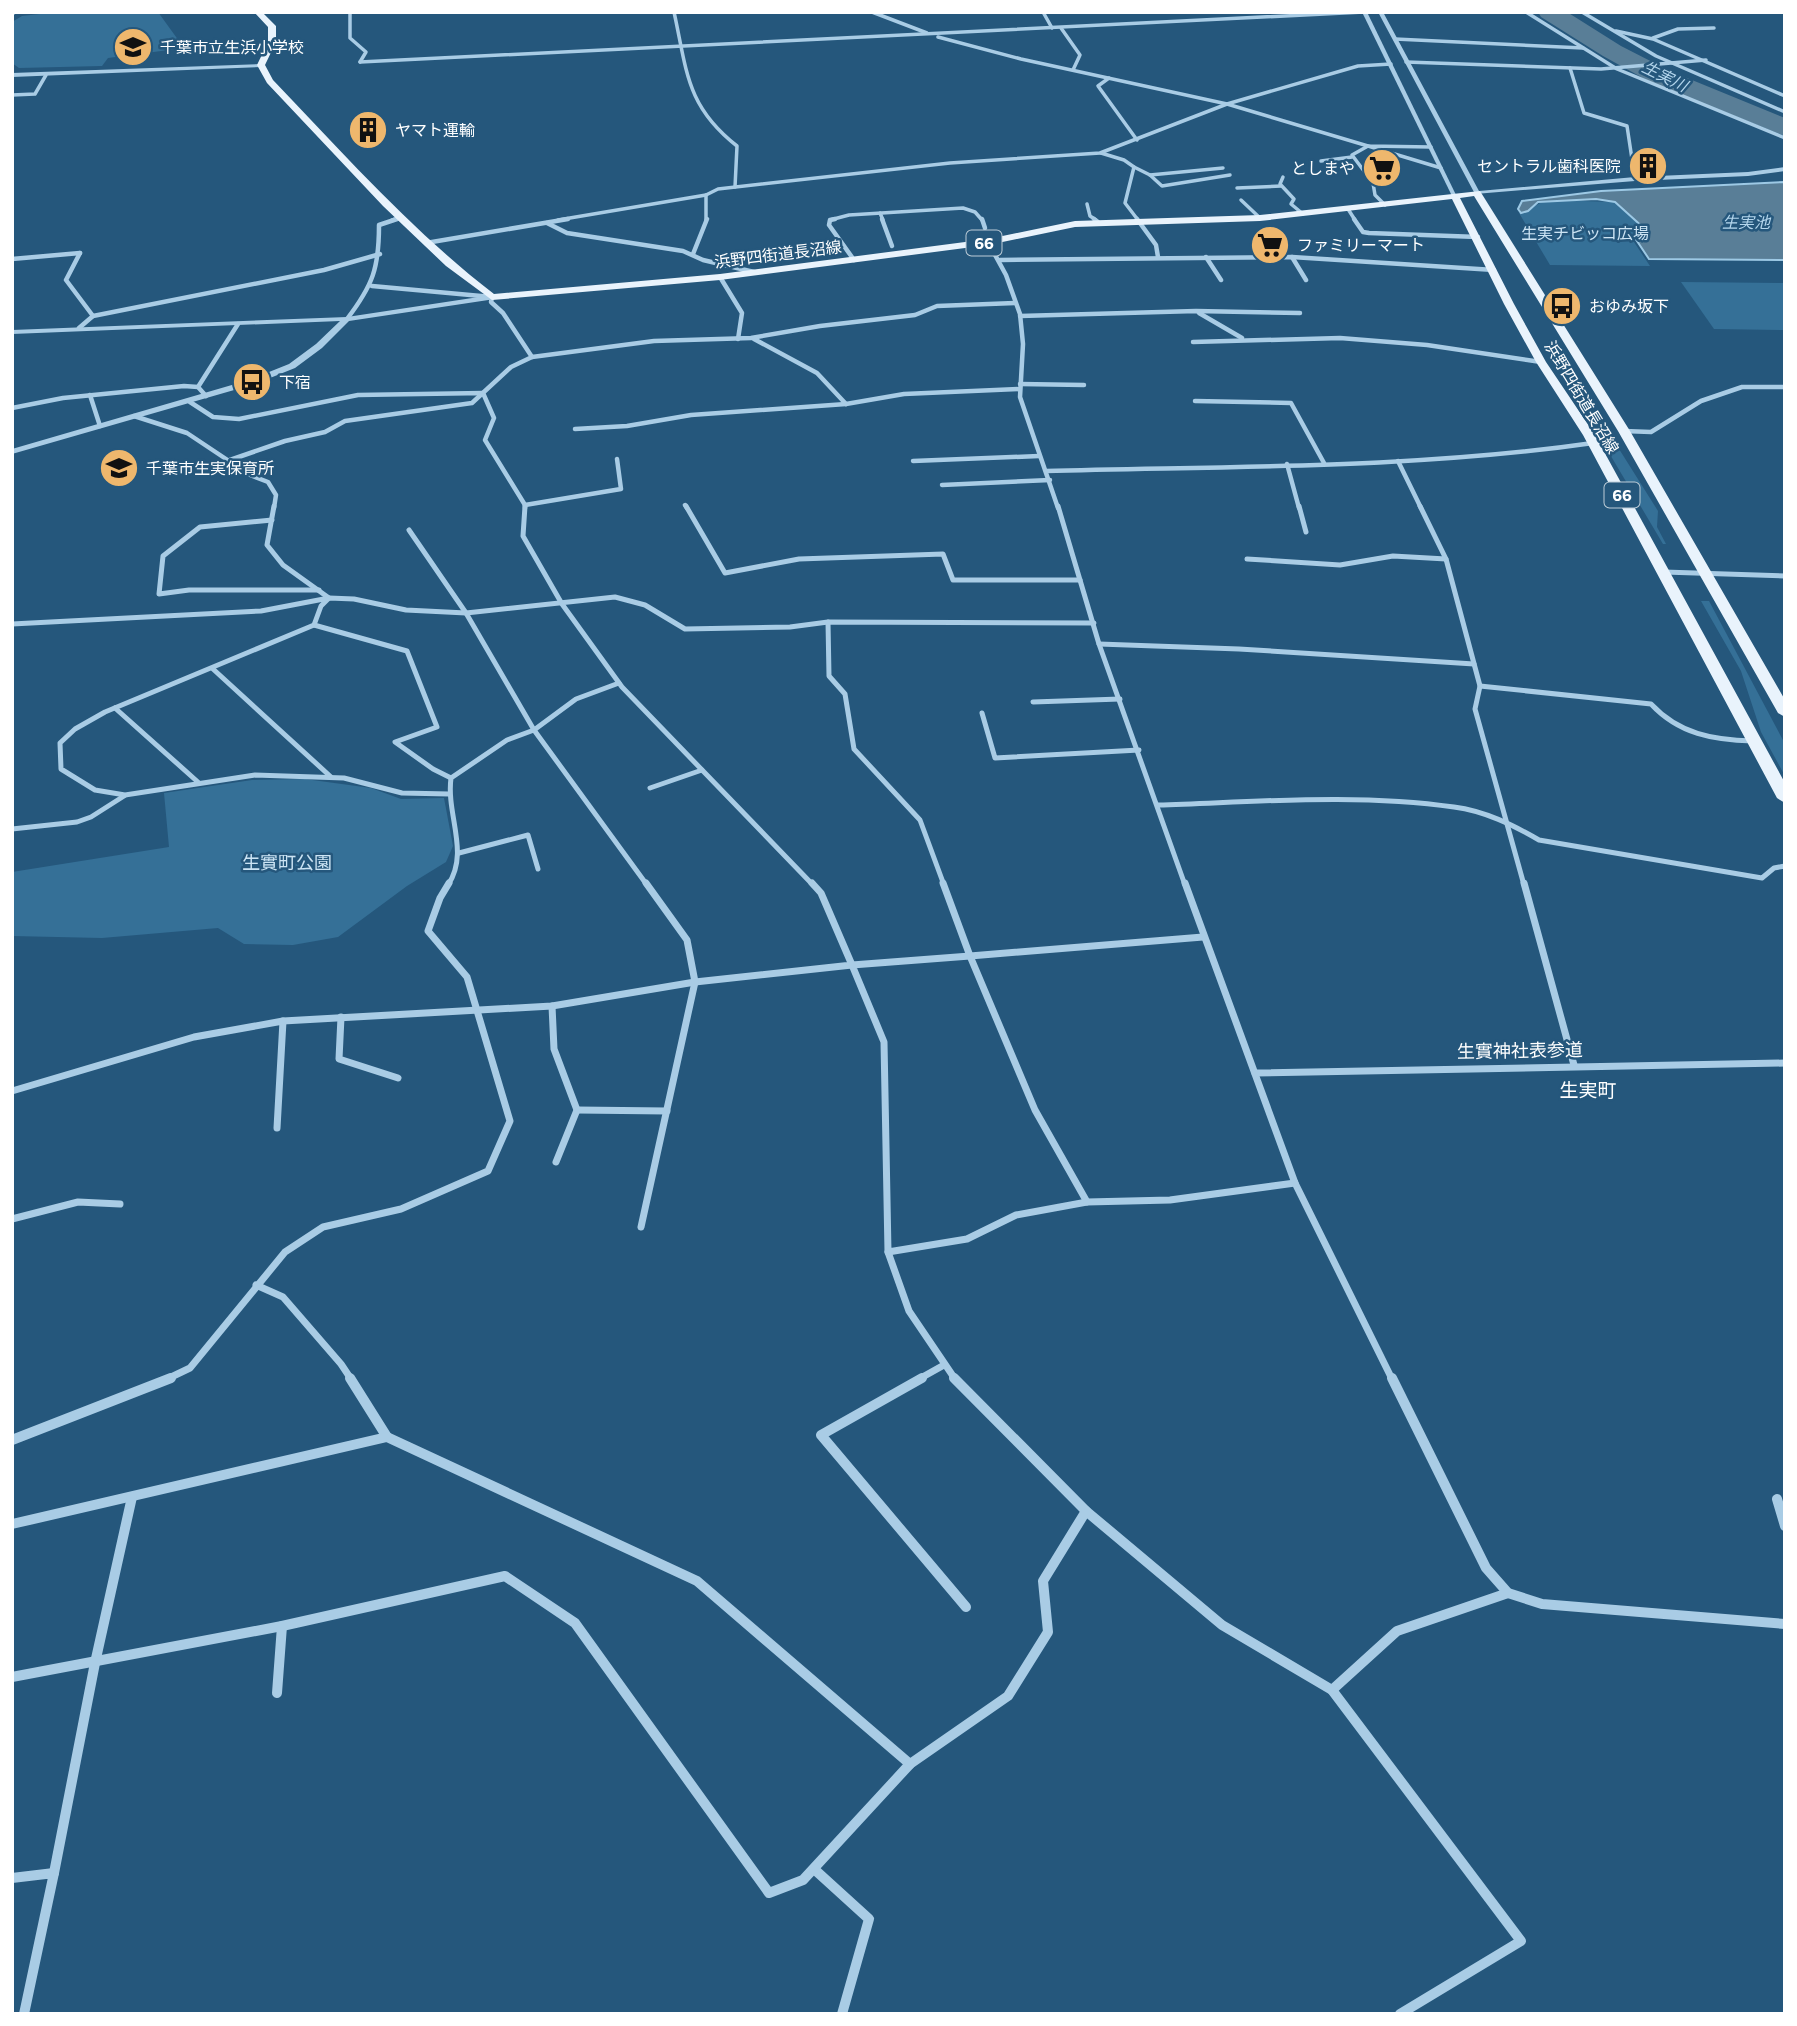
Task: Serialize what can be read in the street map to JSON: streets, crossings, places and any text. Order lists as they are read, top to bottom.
{
  "streets": {
    "main road": ["66", "浜野四街道長沼線"],
    "street": ["生實神社表参道"]
  },
  "districts": ["生実町"],
  "water": ["生実川", "生実池"],
  "parks": ["生実チビッコ広場", "生實町公園"],
  "places": {
    "school or university": ["千葉市立生浜小学校", "千葉市生実保育所"],
    "building": ["ヤマト運輸", "セントラル歯科医院"],
    "supermarket": ["としまや", "ファミリーマート"],
    "bus stop": ["おゆみ坂下", "下宿"]
  }
}
